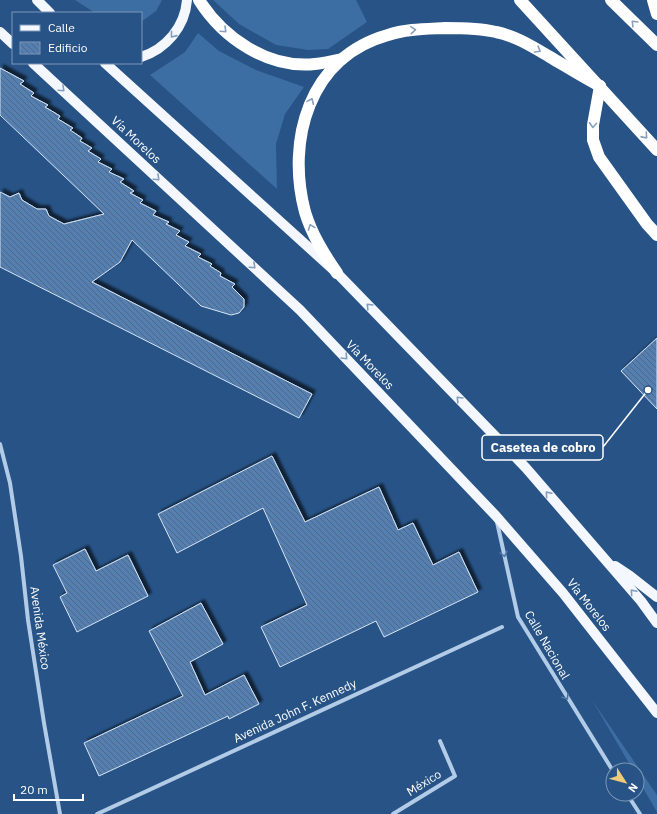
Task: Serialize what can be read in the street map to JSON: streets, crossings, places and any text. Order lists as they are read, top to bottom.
{
  "streets": {
    "main road": ["Vía Morelos"],
    "street": [
      "Avenida México",
      "Calle Nacional",
      "Avenida John F. Kennedy",
      "México"
    ]
  },
  "crossings": [
    ["Vía Morelos", "Calle Nacional"]
  ],
  "one_way": ["Calle Nacional"],
  "places": ["Casetea de cobro"],
  "legend": ["Calle", "Edificio"],
  "scale_bar": "20 m",
  "north": "bottom right"
}
